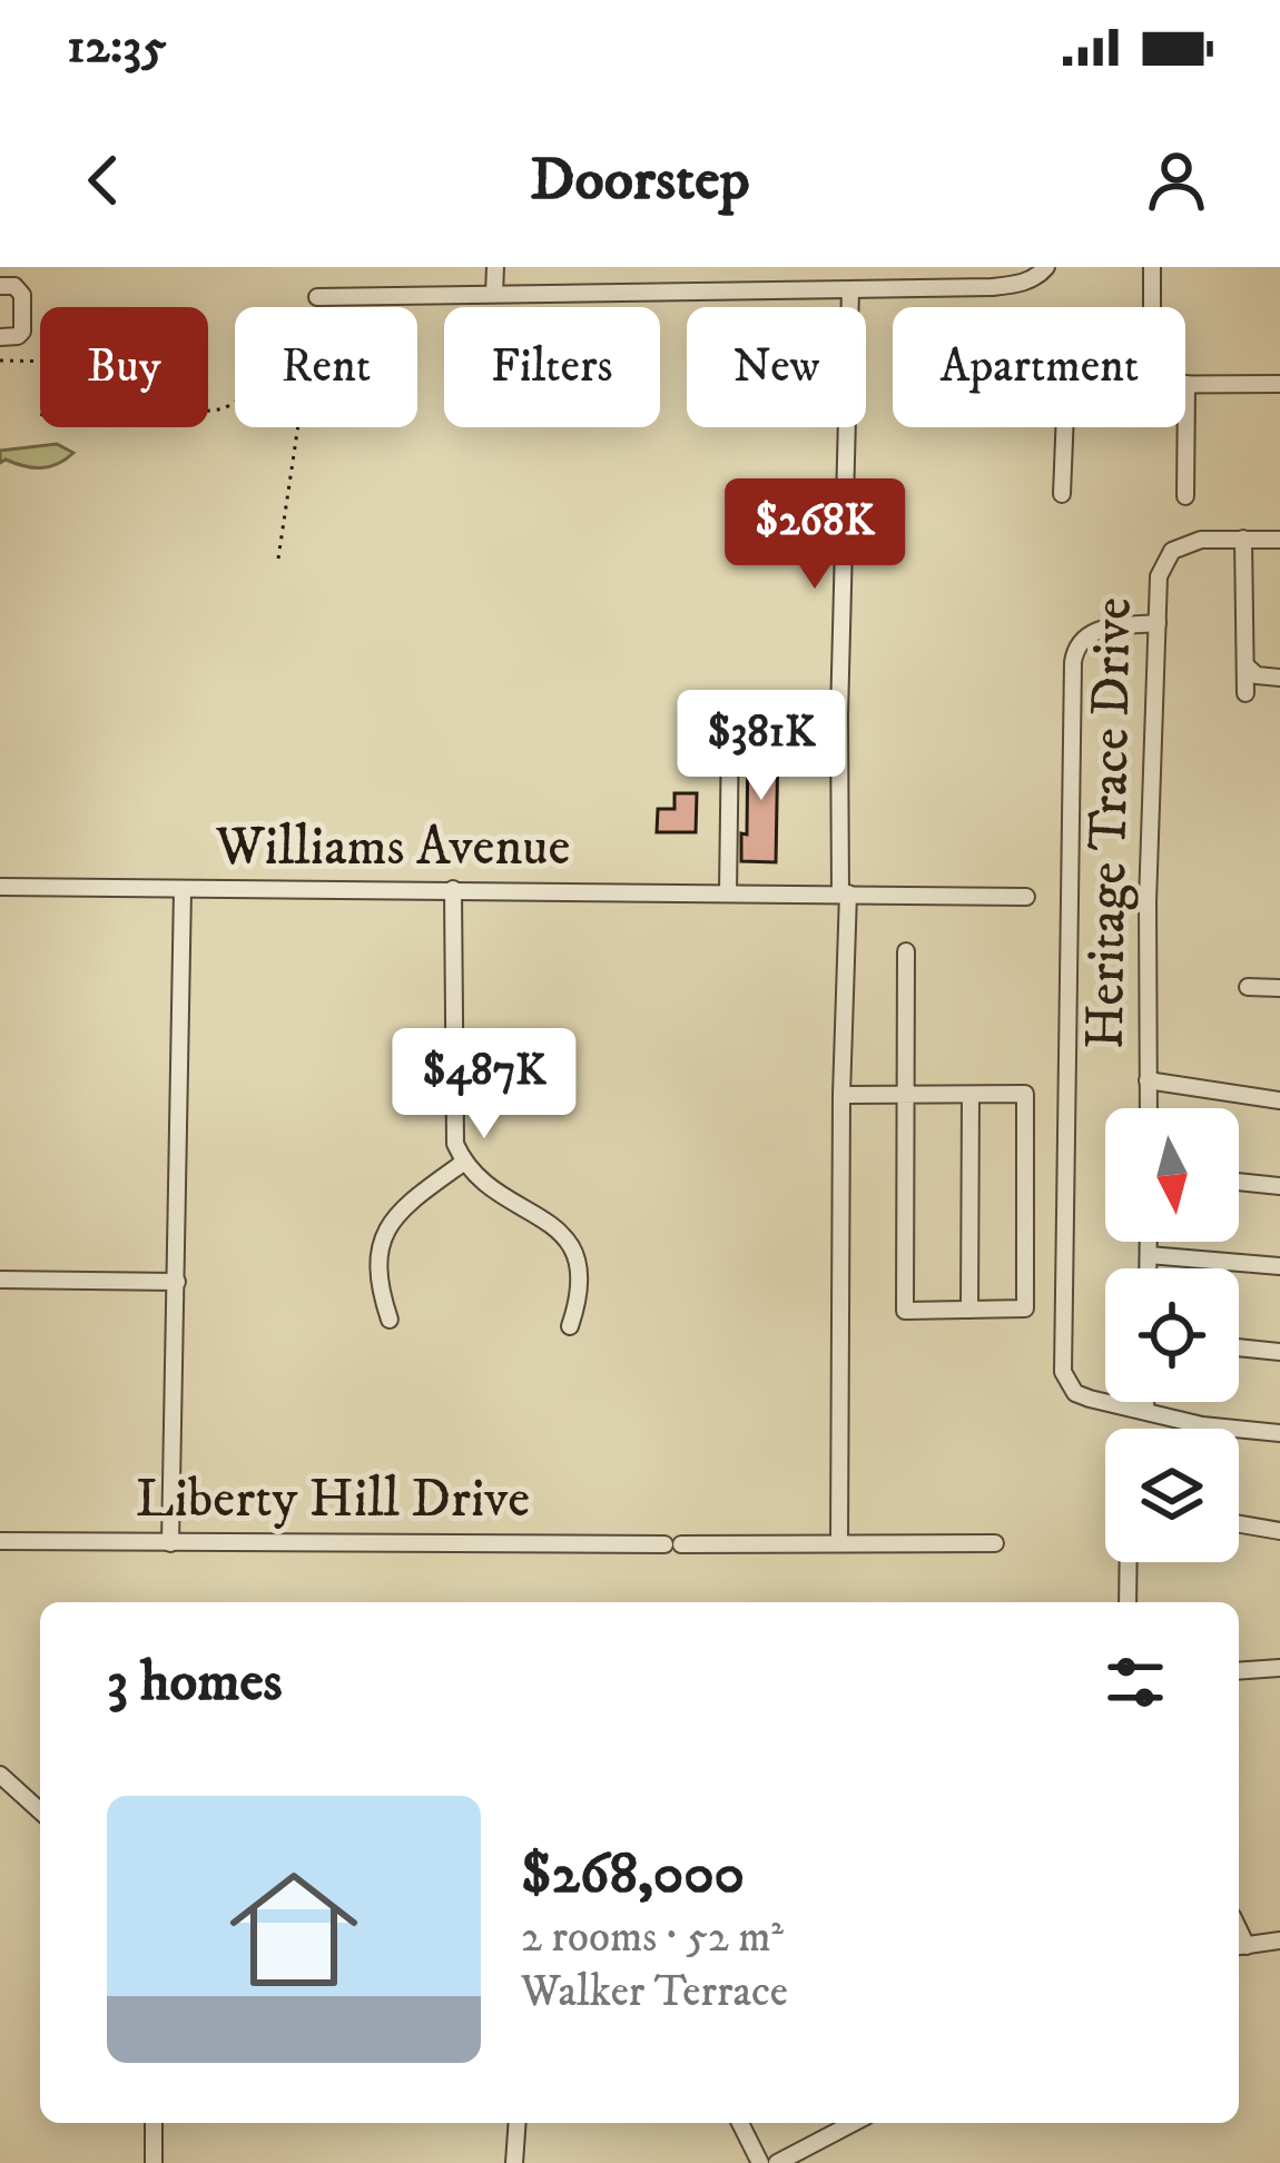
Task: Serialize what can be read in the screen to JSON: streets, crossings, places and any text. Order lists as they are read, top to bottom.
{
  "streets": {
    "street": ["Heritage Trace Drive", "Williams Avenue", "Liberty Hill Drive"]
  },
  "north": "bottom",
  "page": {
    "status": "12:35",
    "header": "Doorstep",
    "chip": [
      "Buy",
      "Rent",
      "Filters",
      "New",
      "Apartment"
    ],
    "price": ["$268K", "$381K", "$487K"],
    "heading": "3 homes",
    "list": [
      {
        "name": "$268,000",
        "note": "2 rooms · 52 m² · Walker Terrace"
      }
    ]
  }
}
